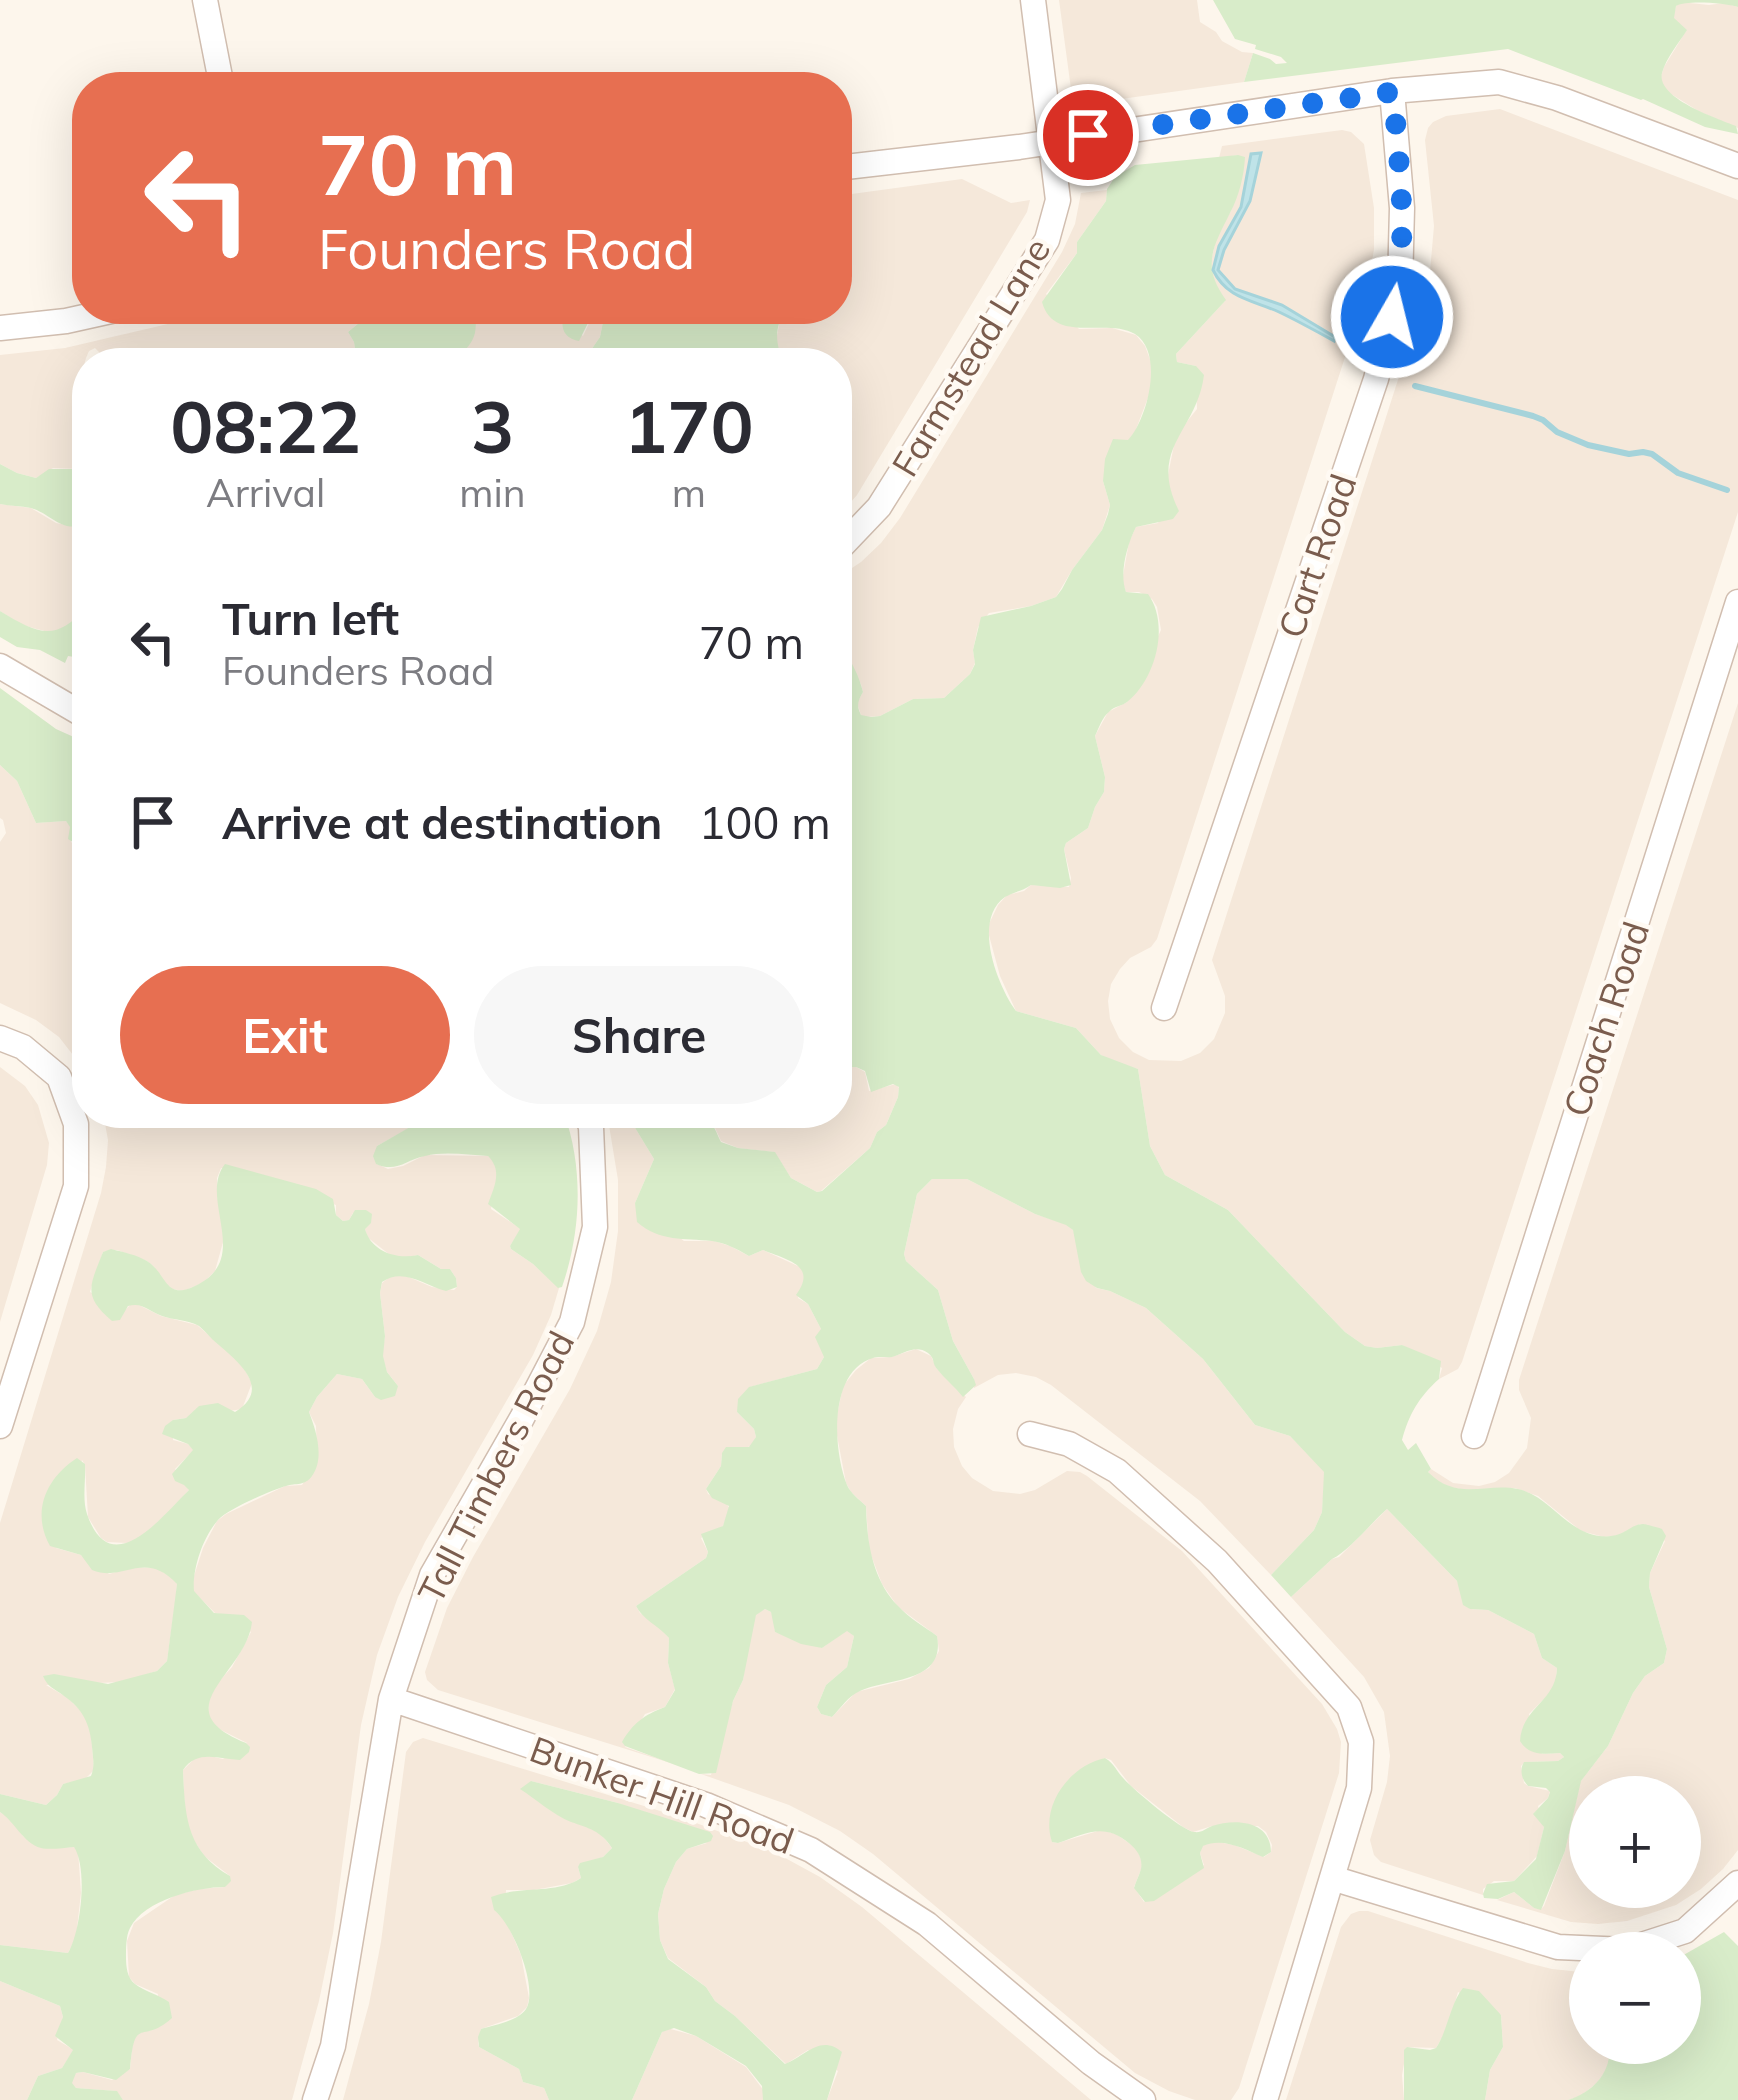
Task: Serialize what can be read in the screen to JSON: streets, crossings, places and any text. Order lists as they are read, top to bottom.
{
  "streets": {
    "street": [
      "Farmstead Lane",
      "Cart Road",
      "Coach Road",
      "Tall Timbers Road",
      "Bunker Hill Road"
    ]
  },
  "crossings": [
    ["Tall Timbers Road", "Bunker Hill Road"]
  ],
  "page": {
    "turn": ["70 m", "Founders Road"],
    "eta": [
      "08:22",
      "Arrival",
      "3",
      "min",
      "170",
      "m"
    ],
    "list": [
      {
        "name": "Turn left",
        "note": "Founders Road",
        "value": "70 m"
      },
      {
        "name": "Arrive at destination",
        "value": "100 m"
      }
    ],
    "buttons": ["Exit", "Share"],
    "map_buttons": ["+", "−"]
  }
}
